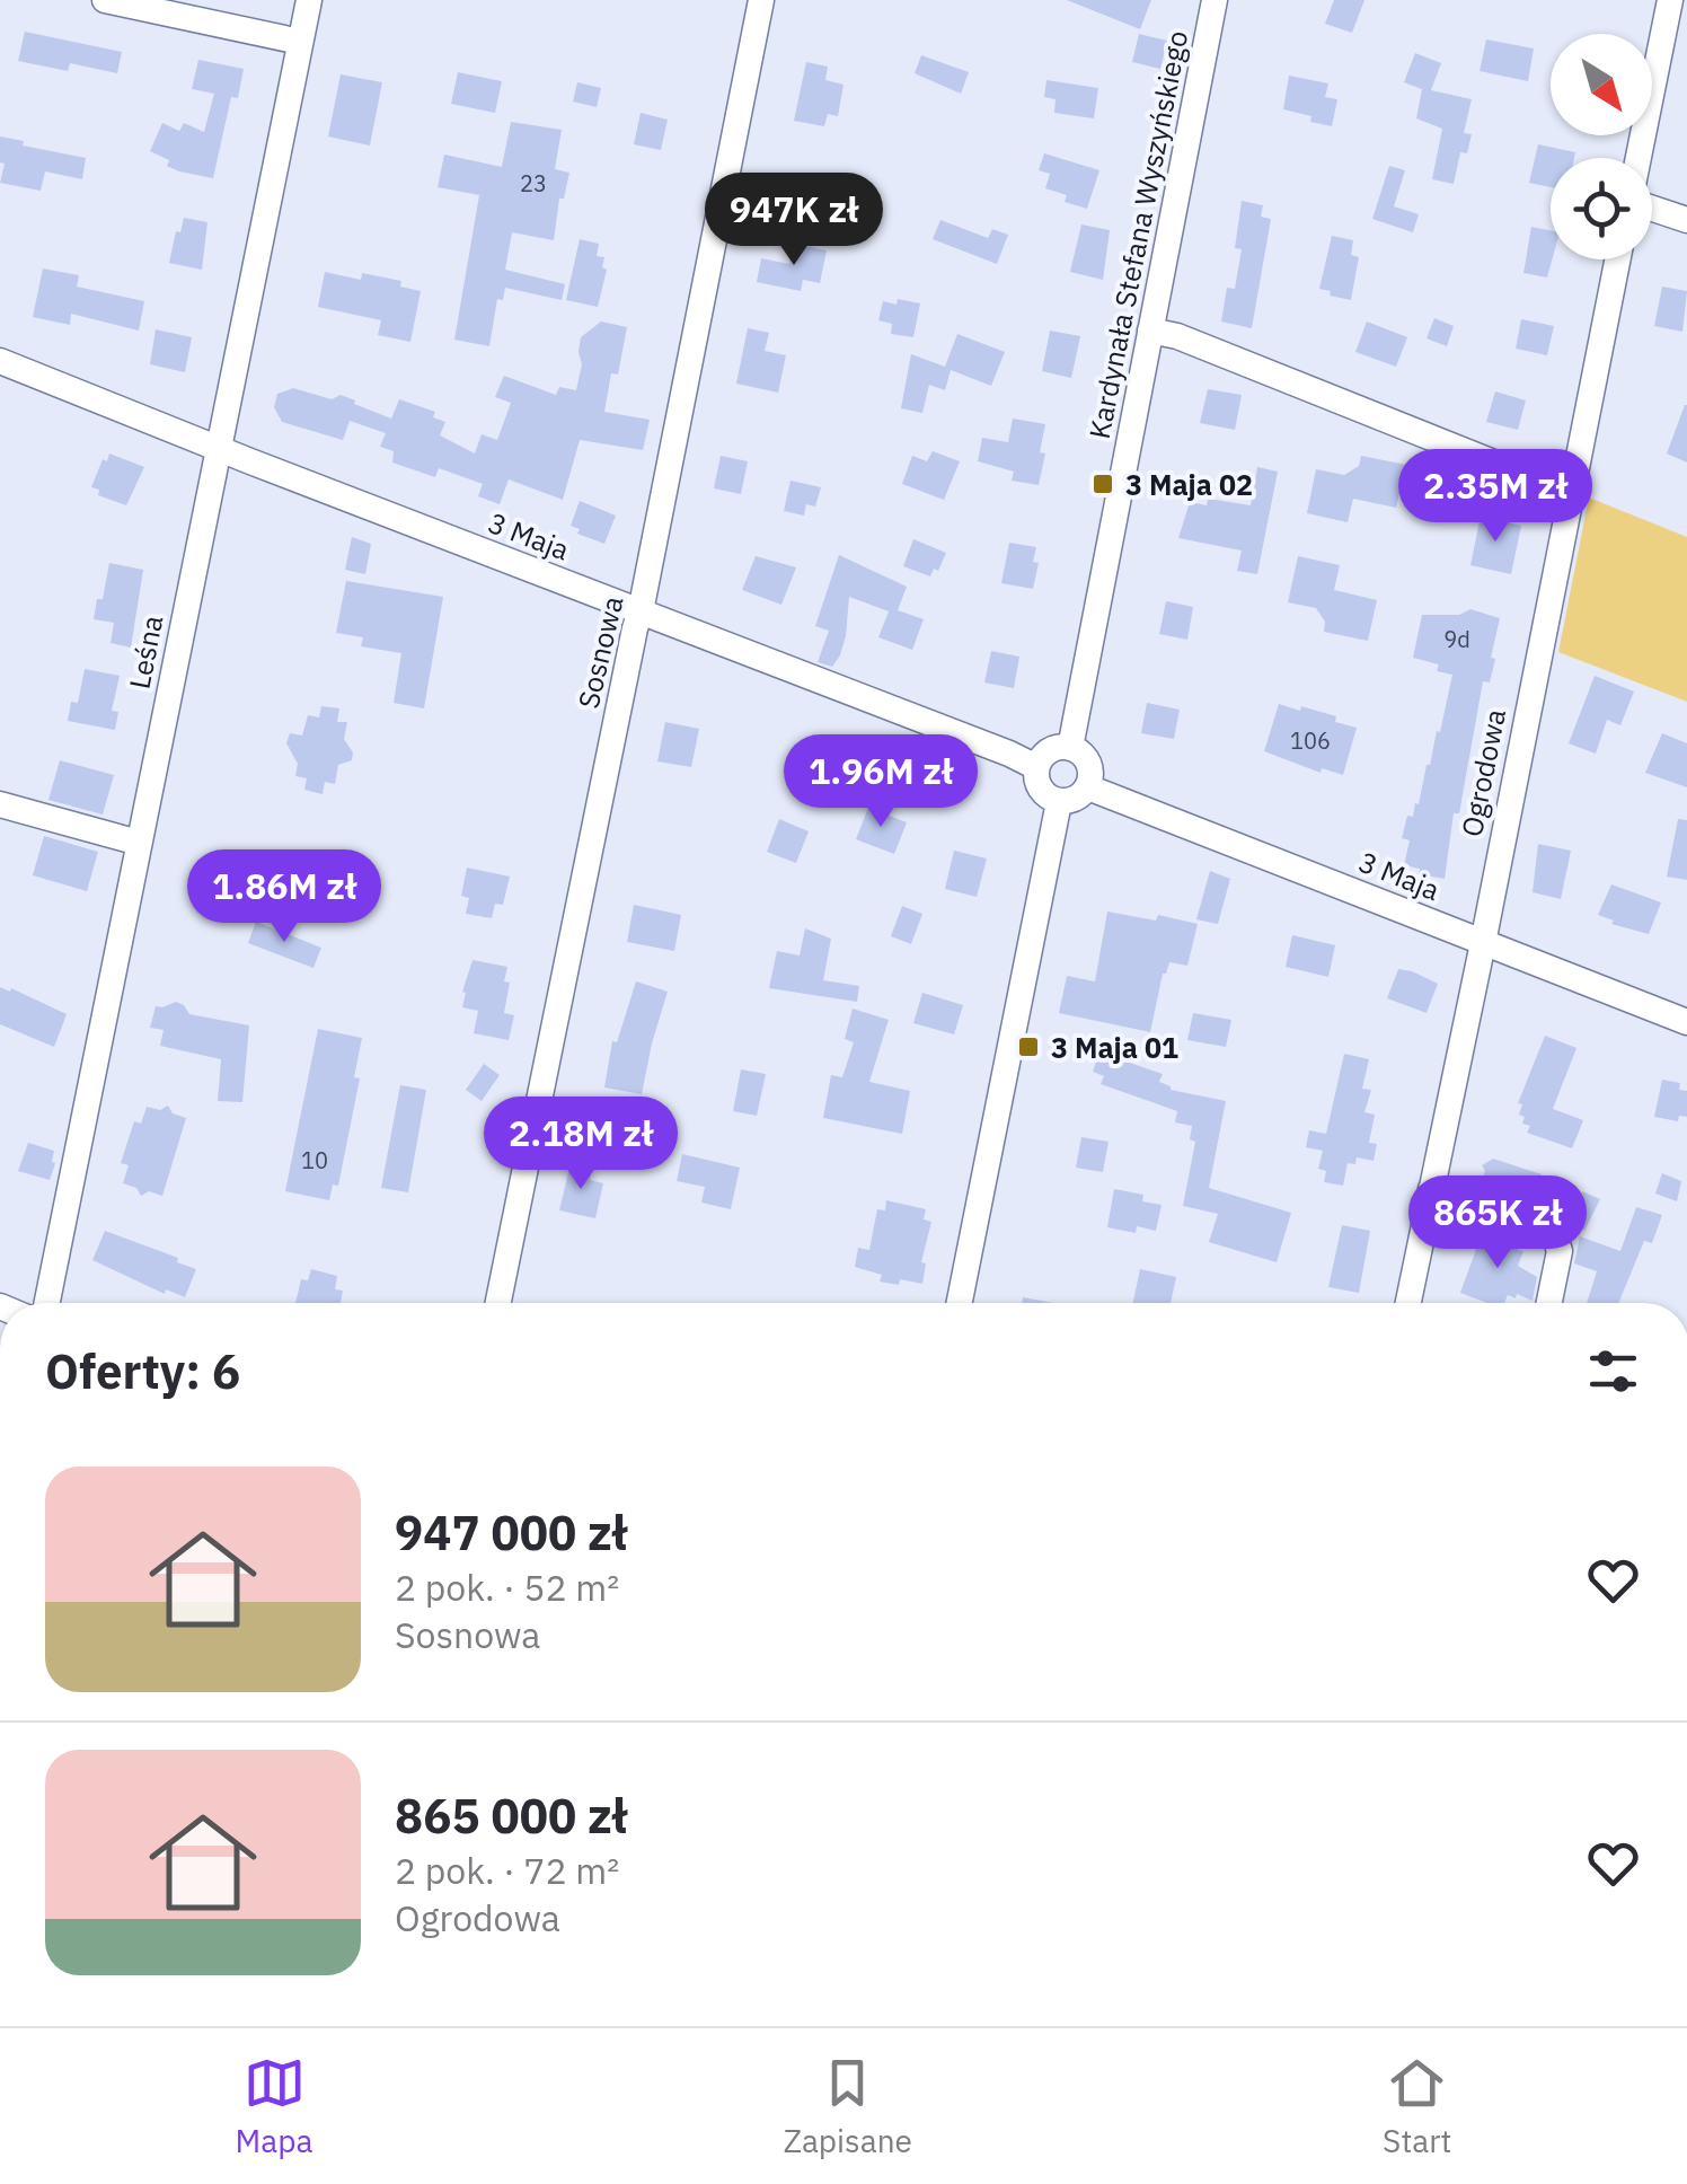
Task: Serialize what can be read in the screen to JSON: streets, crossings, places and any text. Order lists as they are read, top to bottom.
{
  "streets": {
    "street": [
      "Kardynała Stefana Wyszyńskiego",
      "3 Maja",
      "Leśna",
      "Sosnowa",
      "Ogrodowa"
    ]
  },
  "crossings": [
    ["Kardynała Stefana Wyszyńskiego", "3 Maja"],
    ["3 Maja", "Leśna"],
    ["3 Maja", "Sosnowa"],
    ["3 Maja", "Ogrodowa"]
  ],
  "places": {
    "transit": ["3 Maja 02", "3 Maja 01"]
  },
  "house_numbers": [
    "23",
    "9d",
    "106",
    "10"
  ],
  "north": "bottom right",
  "page": {
    "price": [
      "947K zł",
      "2.35M zł",
      "1.96M zł",
      "1.86M zł",
      "2.18M zł",
      "865K zł"
    ],
    "heading": "Oferty: 6",
    "list": [
      {
        "name": "947 000 zł",
        "note": "2 pok. · 52 m² · Sosnowa"
      },
      {
        "name": "865 000 zł",
        "note": "2 pok. · 72 m² · Ogrodowa"
      }
    ],
    "tabs": ["Mapa", "Zapisane", "Start"]
  }
}
